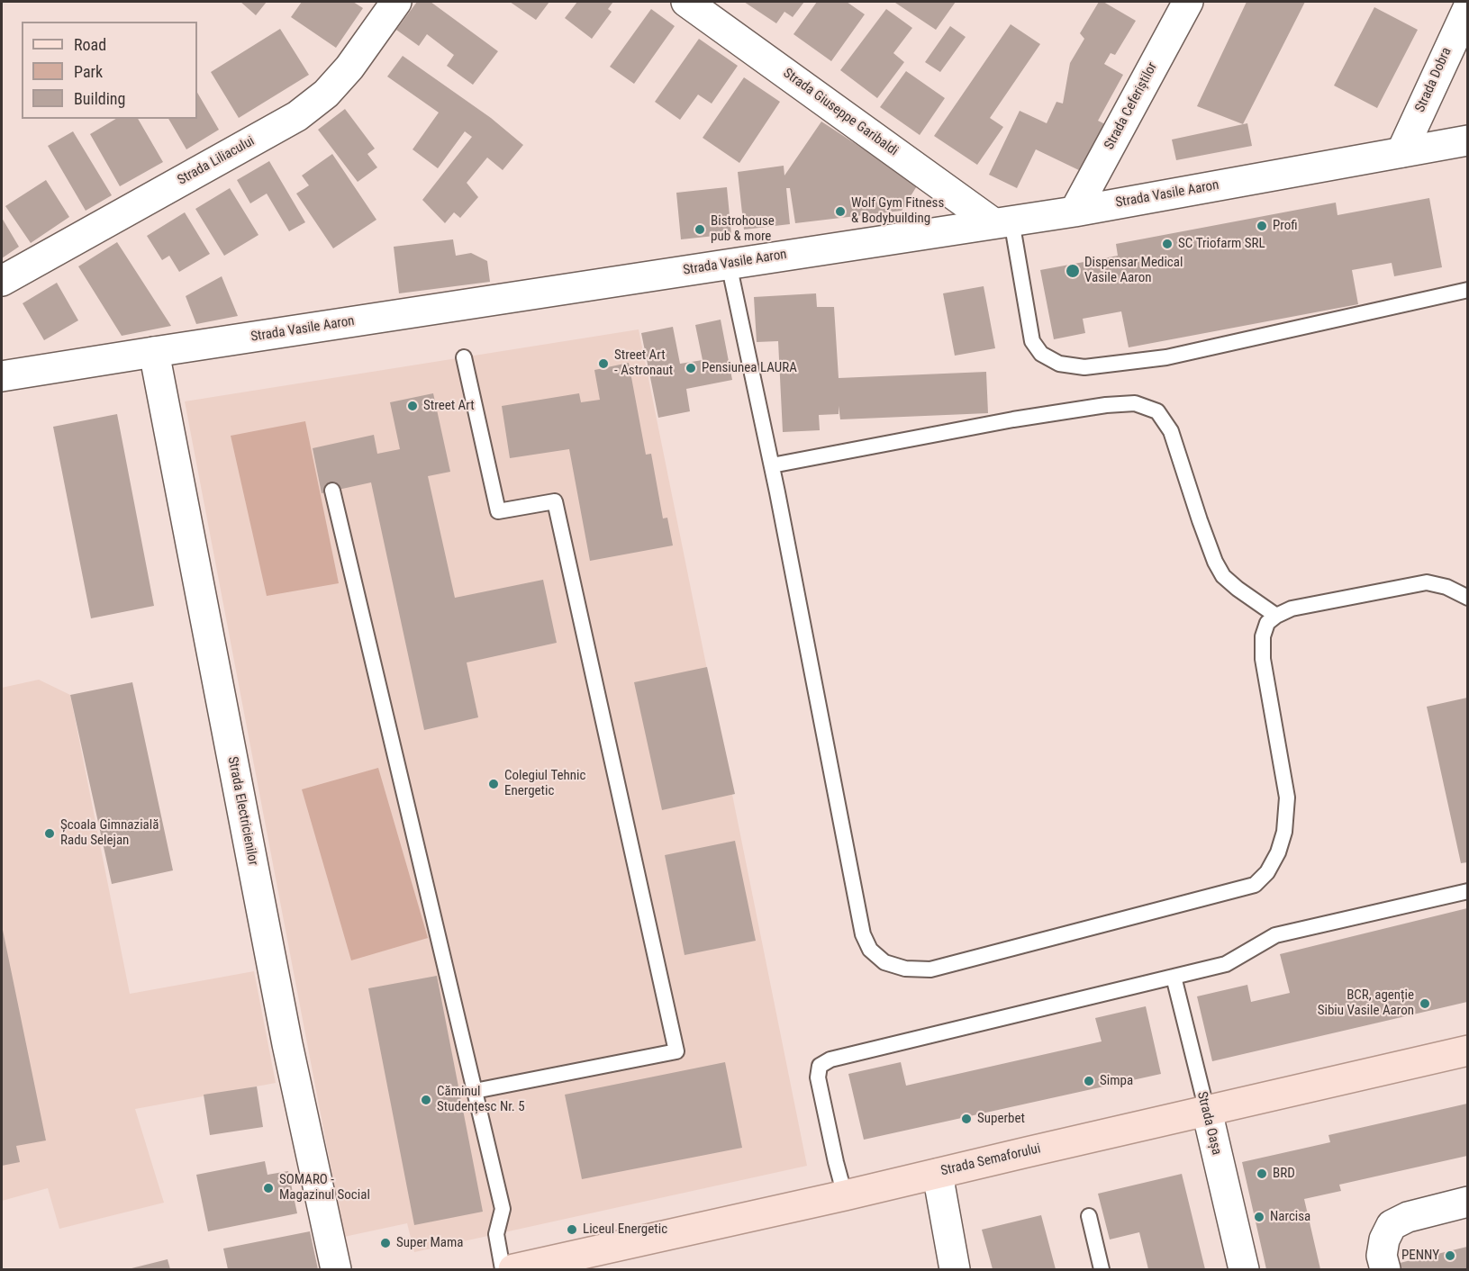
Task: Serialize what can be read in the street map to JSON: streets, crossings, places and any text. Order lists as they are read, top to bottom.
{
  "streets": {
    "main road": ["Strada Semaforului"],
    "street": [
      "Strada Dobra",
      "Strada Ceferiștilor",
      "Strada Giuseppe Garibaldi",
      "Strada Liliacului",
      "Strada Vasile Aaron",
      "Strada Electricienilor",
      "Strada Oașa"
    ]
  },
  "crossings": [
    ["Strada Dobra", "Strada Vasile Aaron"],
    ["Strada Ceferiștilor", "Strada Vasile Aaron"],
    ["Strada Giuseppe Garibaldi", "Strada Vasile Aaron"],
    ["Strada Vasile Aaron", "Strada Electricienilor"],
    ["Strada Oașa", "Strada Semaforului"]
  ],
  "places": [
    "Wolf Gym Fitness & Bodybuilding",
    "Profi",
    "Bistrohouse pub & more",
    "SC Triofarm SRL",
    "Dispensar Medical Vasile Aaron",
    "Street Art - Astronaut",
    "Pensiunea LAURA",
    "Street Art",
    "Colegiul Tehnic Energetic",
    "Școala Gimnazială Radu Selejan",
    "BCR, agenție Sibiu Vasile Aaron",
    "Simpa",
    "Căminul Studențesc Nr. 5",
    "Superbet",
    "BRD",
    "SOMARO - Magazinul Social",
    "Narcisa",
    "Liceul Energetic",
    "Super Mama",
    "PENNY"
  ],
  "legend": ["Road", "Park", "Building"]
}
